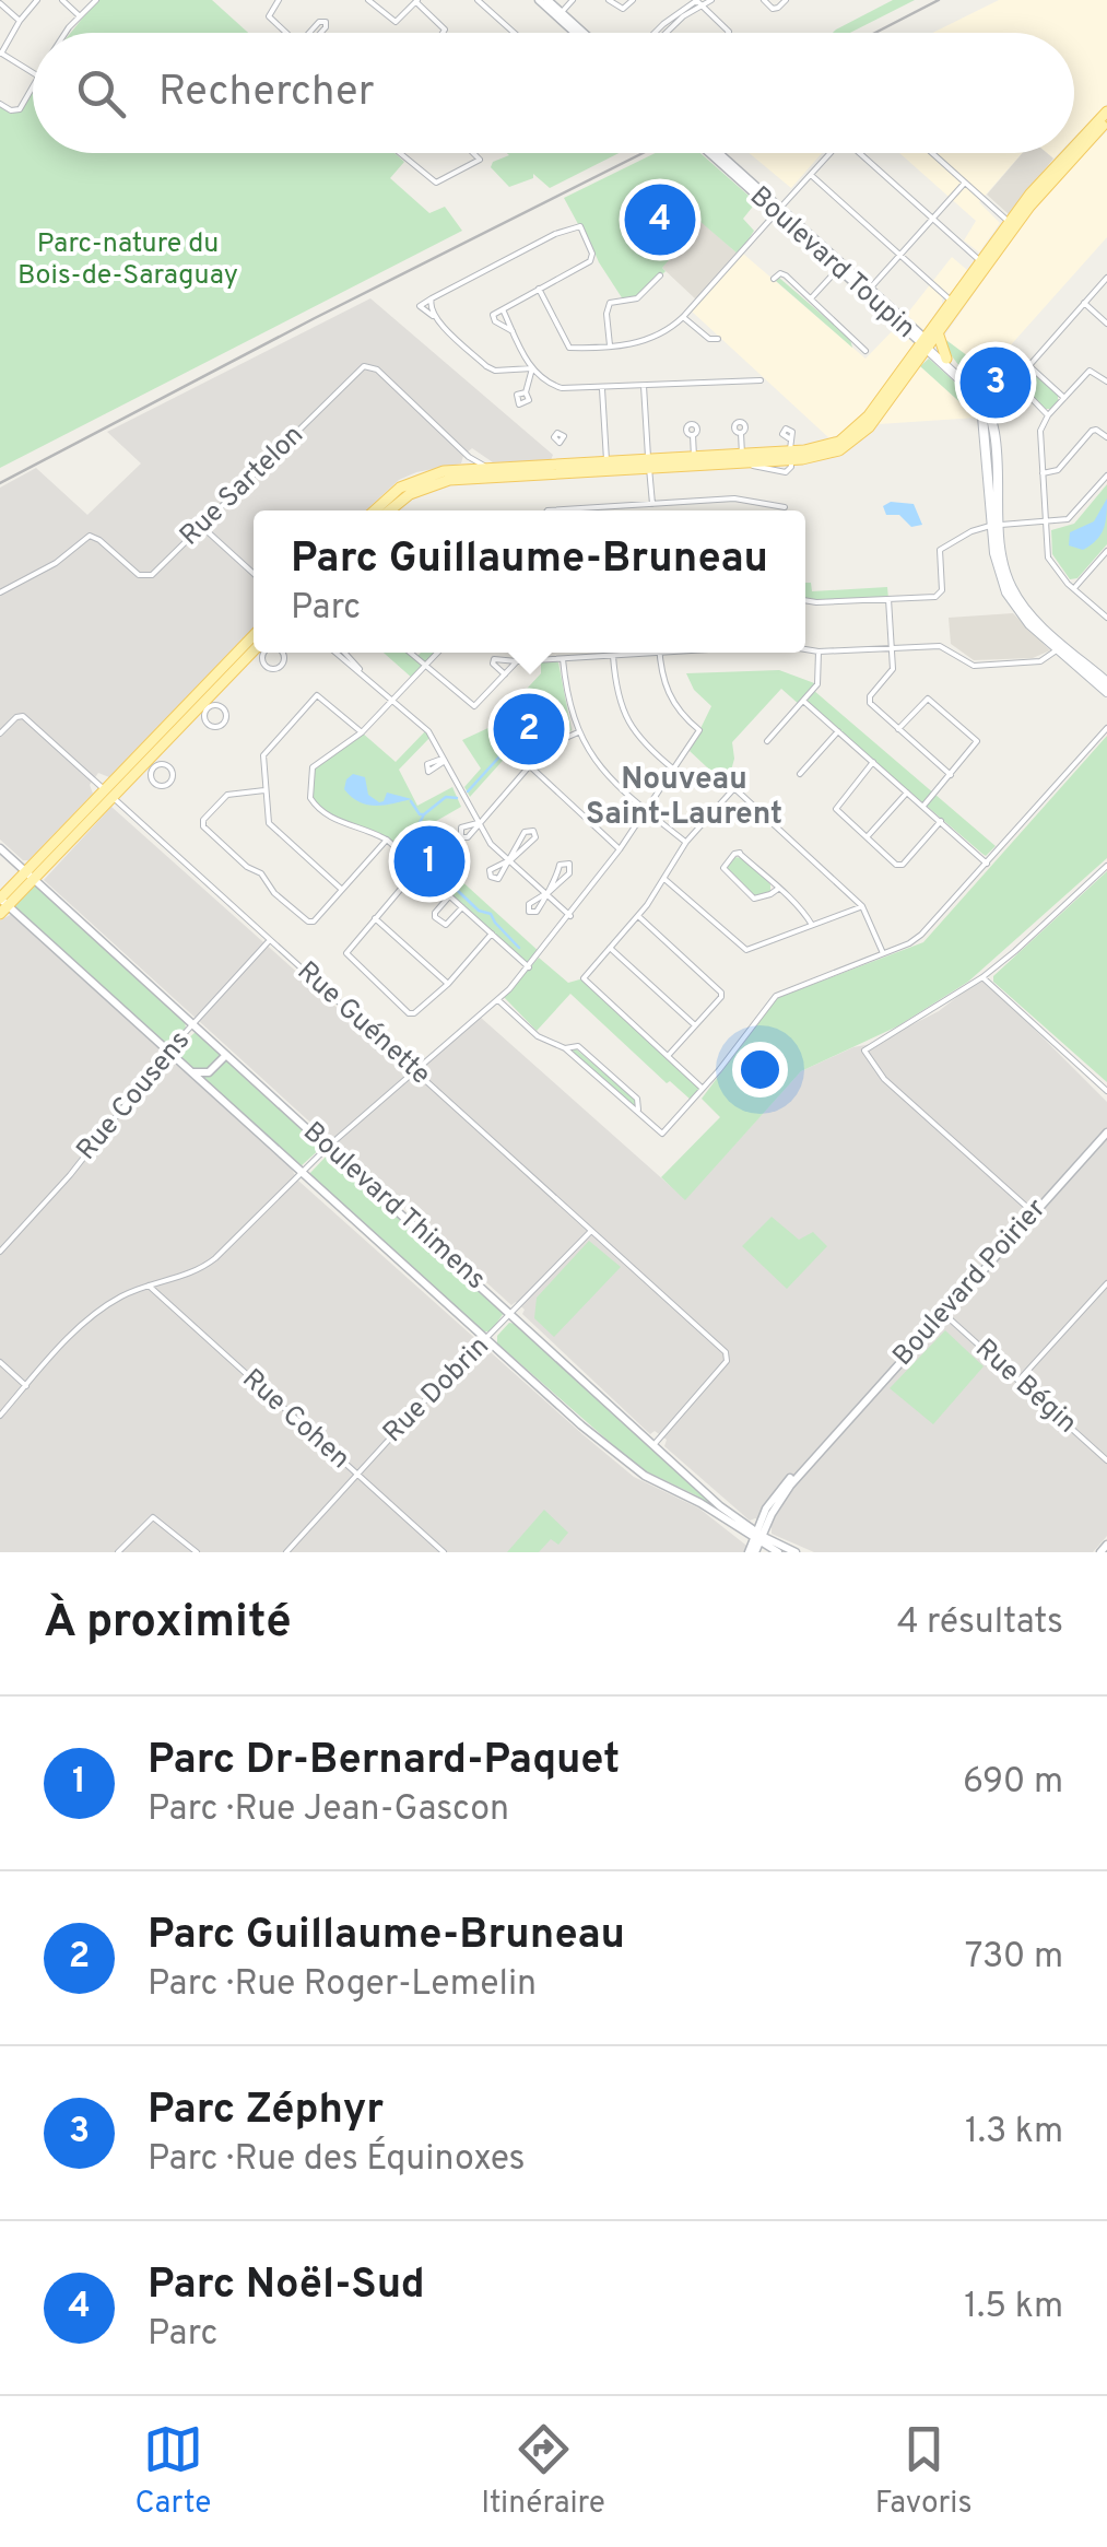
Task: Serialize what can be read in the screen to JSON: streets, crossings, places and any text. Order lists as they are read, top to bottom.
{
  "streets": {
    "street": [
      "Boulevard Toupin",
      "Rue Sartelon",
      "Rue Guénette",
      "Rue Cousens",
      "Boulevard Thimens",
      "Boulevard Poirier",
      "Rue Bégin",
      "Rue Dobrin",
      "Rue Cohen"
    ]
  },
  "crossings": [
    ["Rue Guénette", "Rue Cousens"],
    ["Rue Guénette", "Boulevard Thimens"],
    ["Rue Guénette", "Rue Dobrin"],
    ["Rue Cousens", "Boulevard Thimens"],
    ["Boulevard Thimens", "Boulevard Poirier"],
    ["Boulevard Thimens", "Rue Dobrin"],
    ["Boulevard Poirier", "Rue Bégin"],
    ["Rue Dobrin", "Rue Cohen"]
  ],
  "districts": ["Nouveau Saint-Laurent"],
  "parks": ["Parc-nature du Bois-de-Saraguay"],
  "page": {
    "search": "Rechercher",
    "pins": [
      "4",
      "3",
      "2",
      "1"
    ],
    "popup": ["Parc Guillaume-Bruneau", "Parc"],
    "heading": ["À proximité", "4 résultats"],
    "list": [
      {
        "mark": "1",
        "name": "Parc Dr-Bernard-Paquet",
        "note": "Parc · Rue Jean-Gascon",
        "value": "690 m"
      },
      {
        "mark": "2",
        "name": "Parc Guillaume-Bruneau",
        "note": "Parc · Rue Roger-Lemelin",
        "value": "730 m"
      },
      {
        "mark": "3",
        "name": "Parc Zéphyr",
        "note": "Parc · Rue des Équinoxes",
        "value": "1.3 km"
      },
      {
        "mark": "4",
        "name": "Parc Noël-Sud",
        "note": "Parc",
        "value": "1.5 km"
      }
    ],
    "nav": ["Carte", "Itinéraire", "Favoris"]
  }
}
